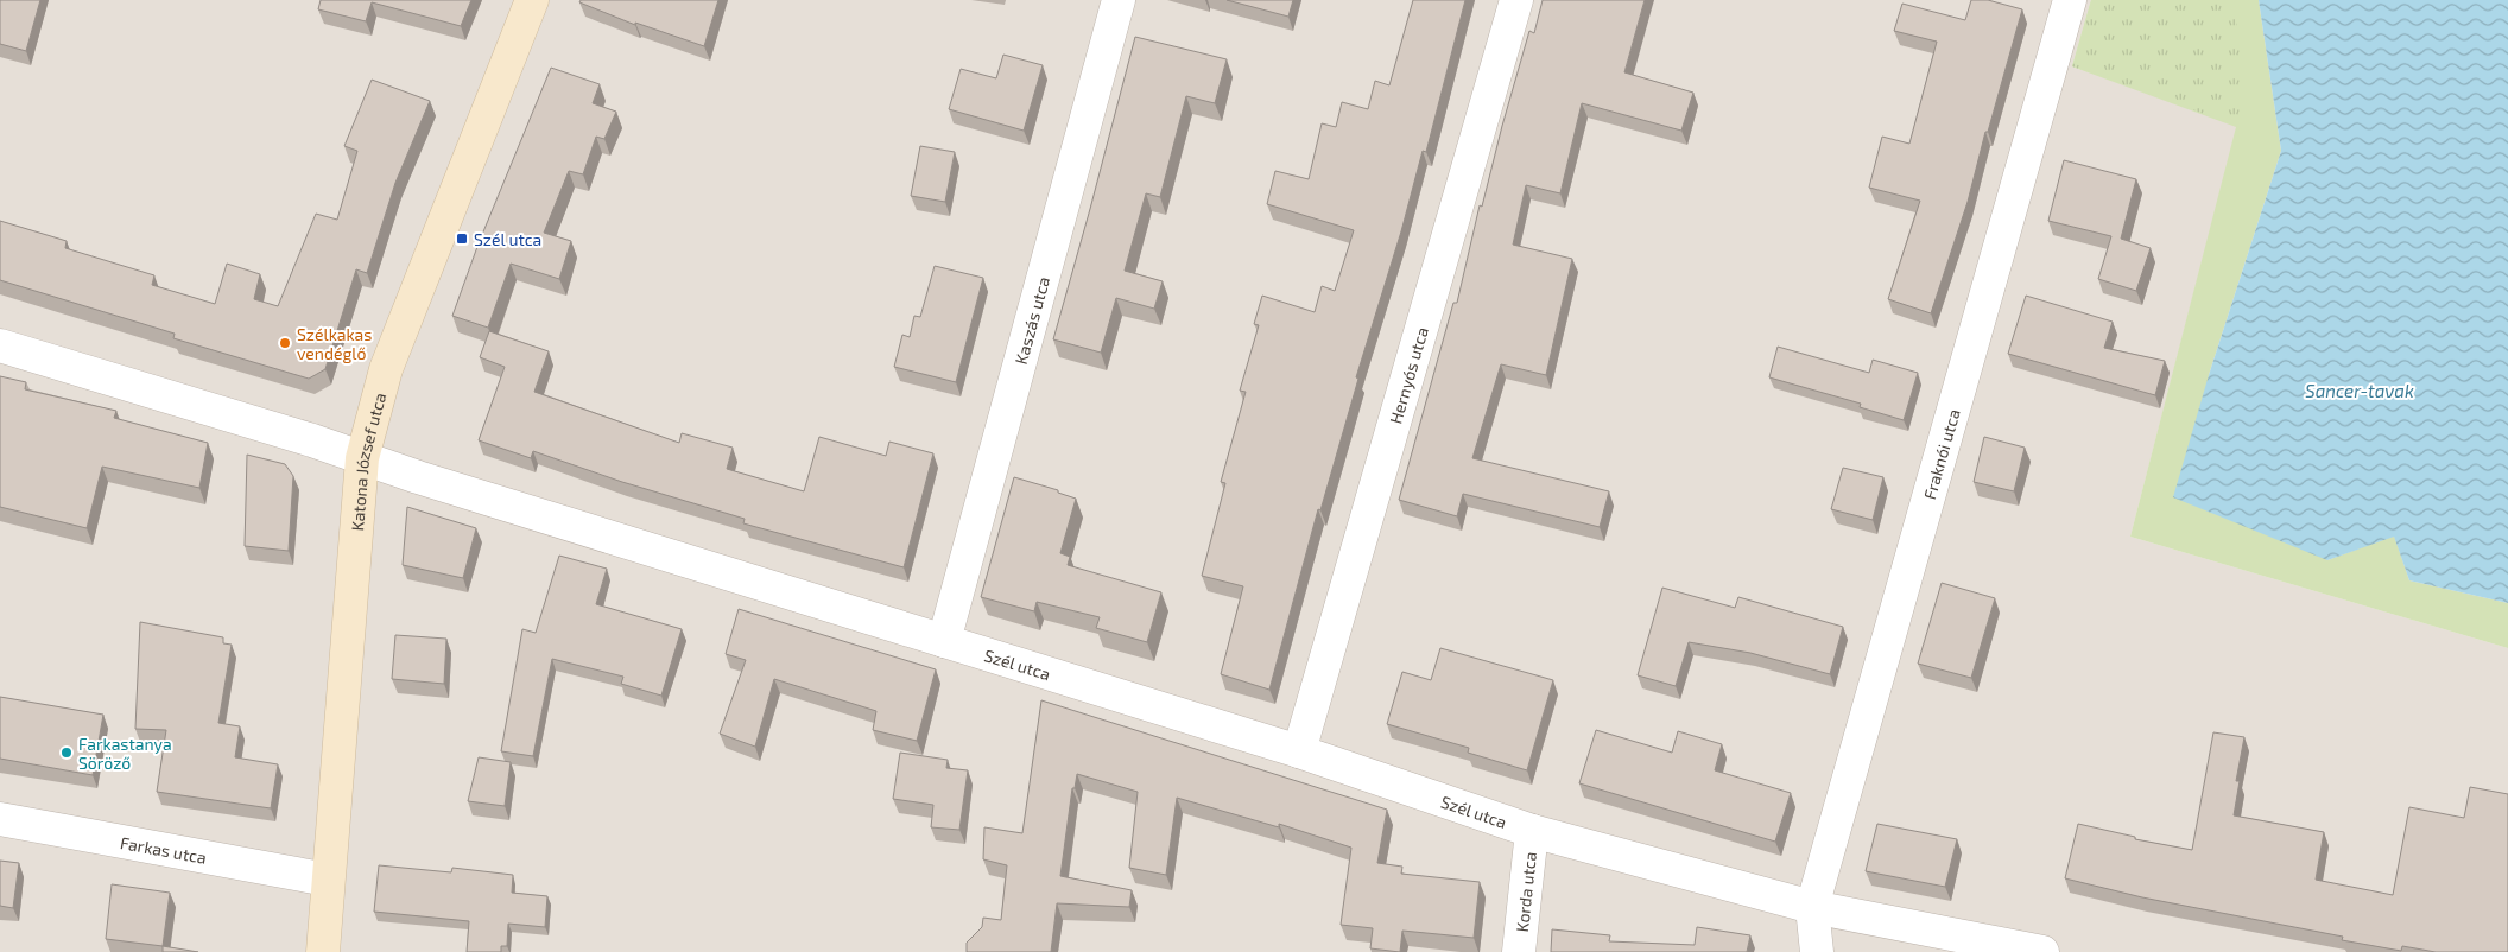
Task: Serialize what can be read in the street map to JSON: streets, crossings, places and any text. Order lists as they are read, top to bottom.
{
  "streets": {
    "street": [
      "Kaszás utca",
      "Hernyós utca",
      "Fraknói utca",
      "Katona József utca",
      "Szél utca",
      "Farkas utca",
      "Korda utca"
    ]
  },
  "crossings": [
    ["Kaszás utca", "Szél utca"],
    ["Hernyós utca", "Szél utca"],
    ["Fraknói utca", "Szél utca"],
    ["Katona József utca", "Szél utca"],
    ["Katona József utca", "Farkas utca"],
    ["Szél utca", "Korda utca"]
  ],
  "water": ["Sancer-tavak"],
  "places": {
    "transit": ["Szél utca"],
    "other": ["Szélkakas vendéglő", "Farkastanya Söröző"]
  }
}
